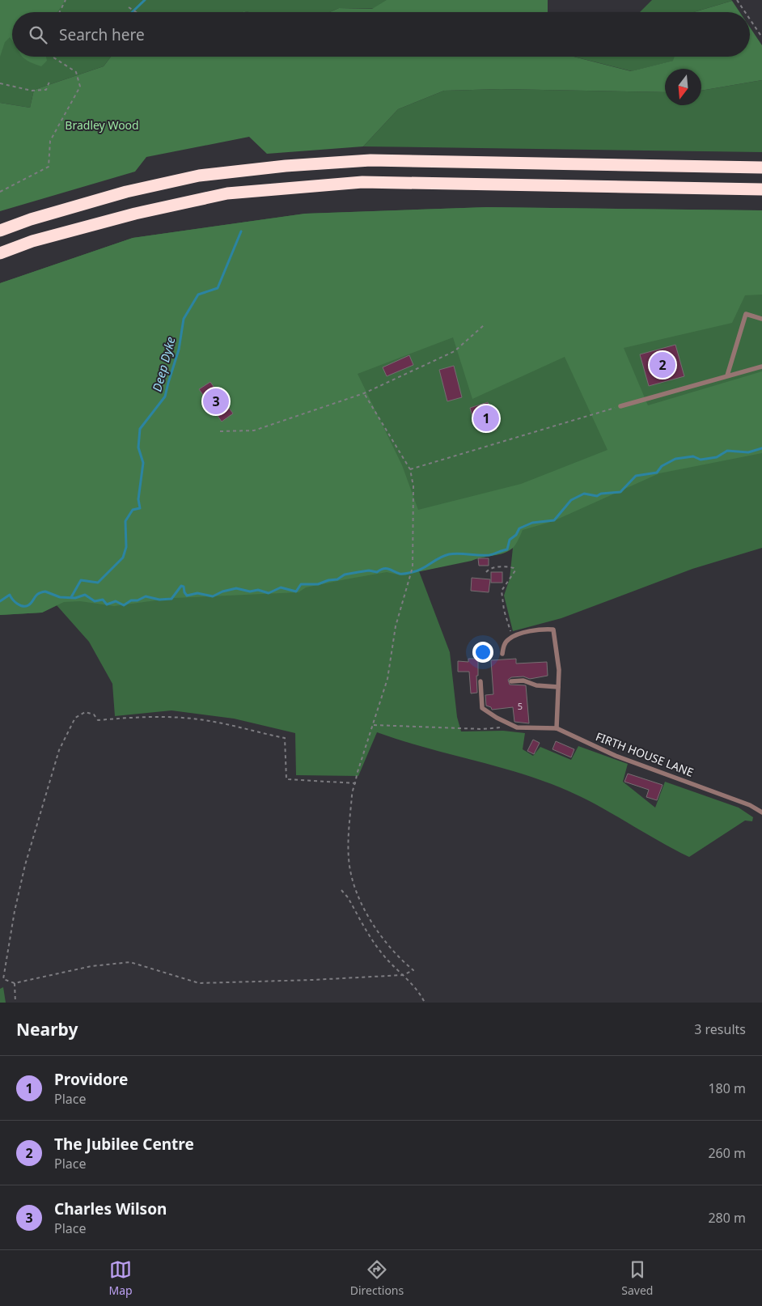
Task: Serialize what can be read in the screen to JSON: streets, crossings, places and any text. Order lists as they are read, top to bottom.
{
  "streets": {
    "lane": ["FIRTH HOUSE LANE"]
  },
  "water": ["Deep Dyke"],
  "parks": ["Bradley Wood"],
  "house_numbers": ["5"],
  "north": "bottom",
  "page": {
    "search": "Search here",
    "pins": ["2", "3", "1"],
    "heading": ["Nearby", "3 results"],
    "list": [
      {
        "mark": "1",
        "name": "Providore",
        "note": "Place",
        "value": "180 m"
      },
      {
        "mark": "2",
        "name": "The Jubilee Centre",
        "note": "Place",
        "value": "260 m"
      },
      {
        "mark": "3",
        "name": "Charles Wilson",
        "note": "Place",
        "value": "280 m"
      }
    ],
    "nav": ["Map", "Directions", "Saved"]
  }
}
